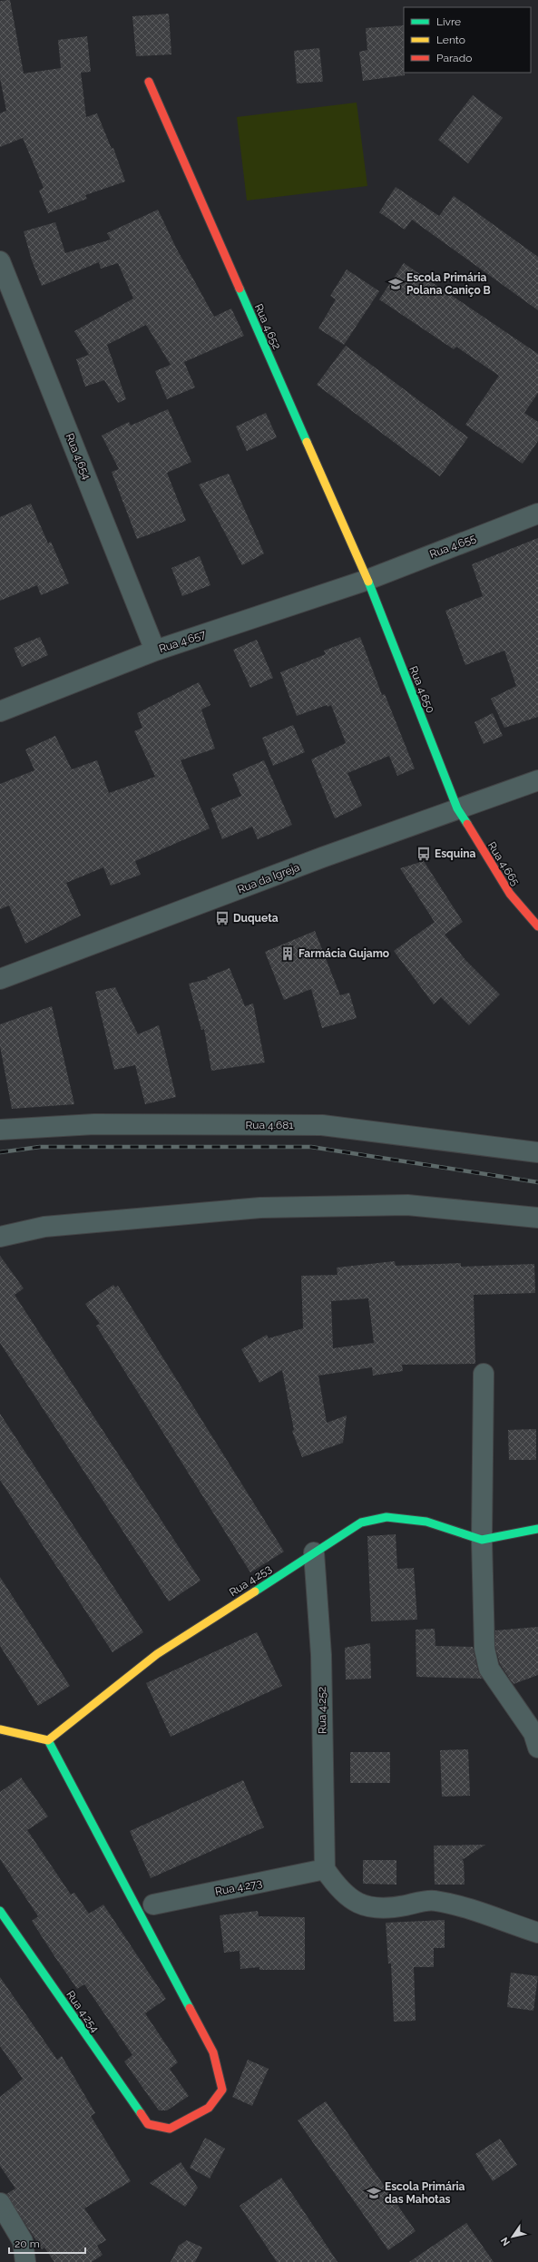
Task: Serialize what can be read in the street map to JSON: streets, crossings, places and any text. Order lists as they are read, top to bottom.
{
  "streets": {
    "street": [
      "Rua 4.652",
      "Rua 4.654",
      "Rua 4.655",
      "Rua 4.657",
      "Rua 4.650",
      "Rua 4.665",
      "Rua da Igreja",
      "Rua 4.681",
      "Rua 4.253",
      "Rua 4.252",
      "Rua 4.273",
      "Rua 4.254"
    ]
  },
  "crossings": [
    ["Rua 4.652", "Rua 4.655"],
    ["Rua 4.652", "Rua 4.657"],
    ["Rua 4.652", "Rua 4.650"],
    ["Rua 4.654", "Rua 4.657"],
    ["Rua 4.655", "Rua 4.657"],
    ["Rua 4.655", "Rua 4.650"],
    ["Rua 4.657", "Rua 4.650"],
    ["Rua 4.650", "Rua 4.665"],
    ["Rua 4.650", "Rua da Igreja"],
    ["Rua 4.665", "Rua da Igreja"],
    ["Rua 4.253", "Rua 4.252"],
    ["Rua 4.253", "Rua 4.254"],
    ["Rua 4.252", "Rua 4.273"]
  ],
  "places": {
    "school or university": ["Escola Primária Polana Caniço B", "Escola Primária das Mahotas"],
    "bus stop": ["Esquina", "Duqueta"],
    "building": ["Farmácia Gujamo"]
  },
  "legend": ["Livre", "Lento", "Parado"],
  "scale_bar": "20 m",
  "north": "bottom left"
}
